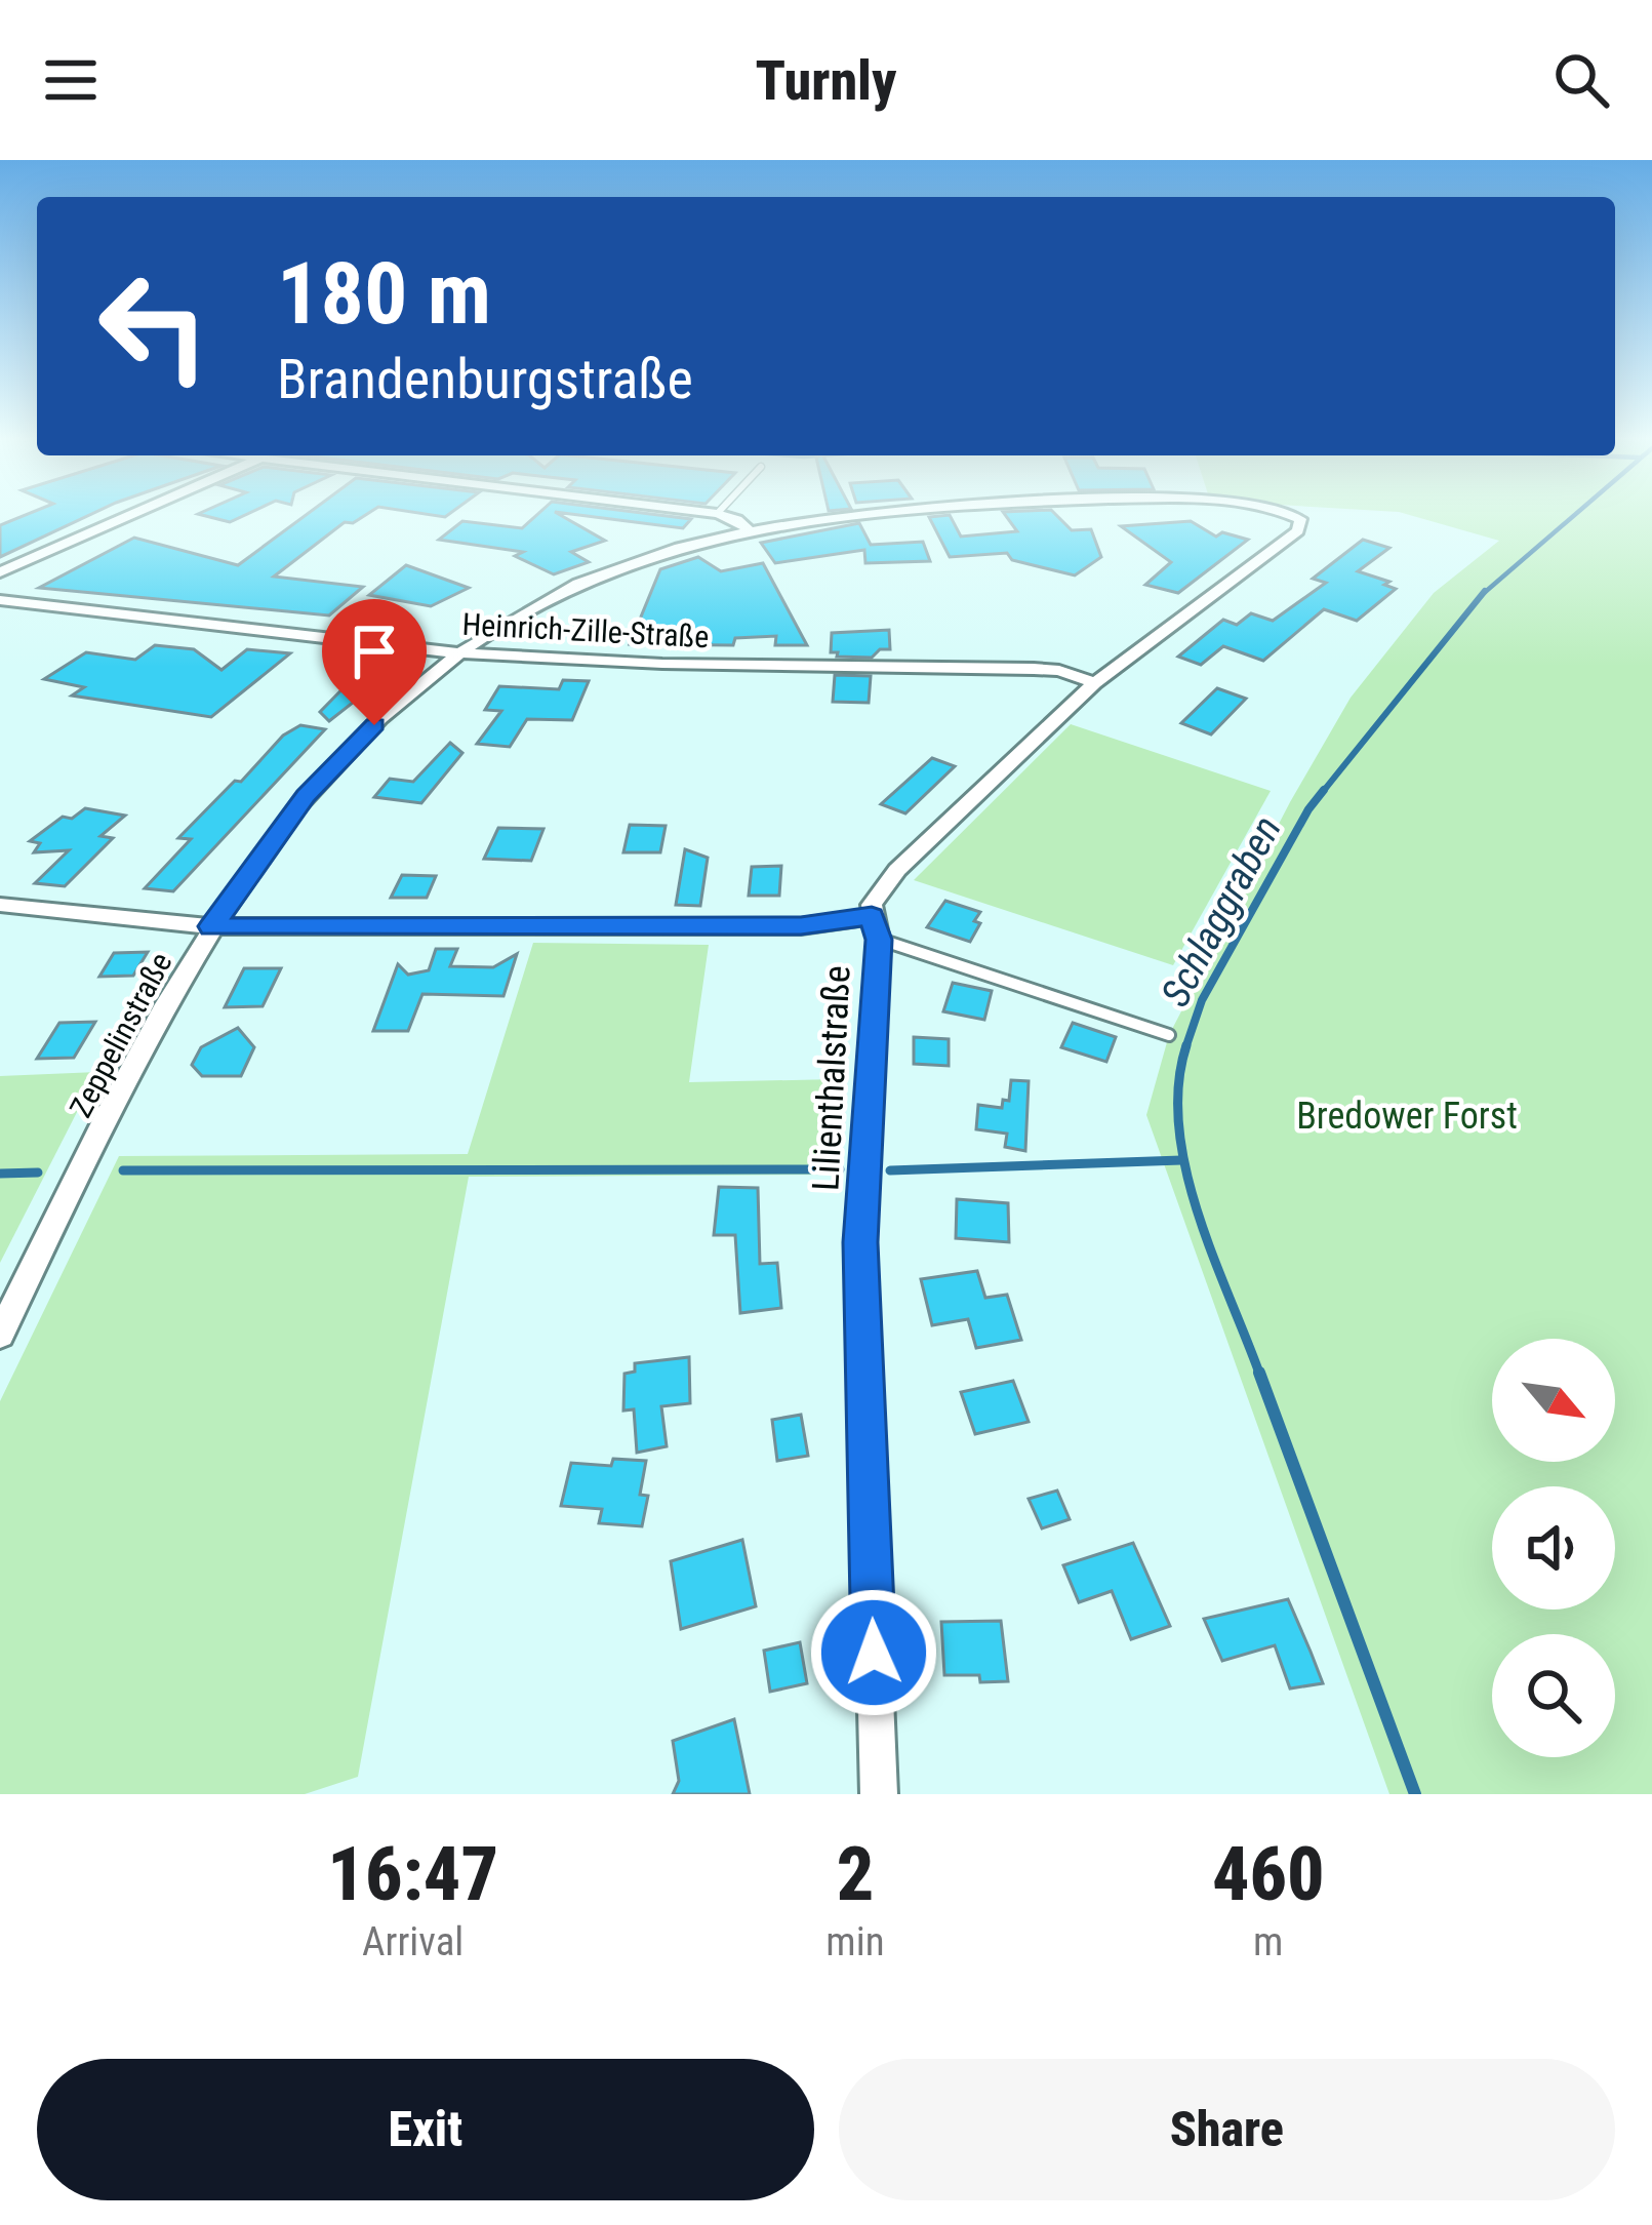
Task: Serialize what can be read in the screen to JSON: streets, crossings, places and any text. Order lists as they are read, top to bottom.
{
  "streets": {
    "street": ["Heinrich-Zille-Straße", "Zeppelinstraße", "Lilienthalstraße"]
  },
  "crossings": [
    ["Heinrich-Zille-Straße", "Zeppelinstraße"],
    ["Heinrich-Zille-Straße", "Lilienthalstraße"]
  ],
  "water": ["Schlaggraben"],
  "parks": ["Bredower Forst"],
  "north": "bottom right",
  "page": {
    "header": "Turnly",
    "turn": ["180 m", "Brandenburgstraße"],
    "eta": [
      "16:47",
      "Arrival",
      "2",
      "min",
      "460",
      "m"
    ],
    "buttons": ["Exit", "Share"]
  }
}
